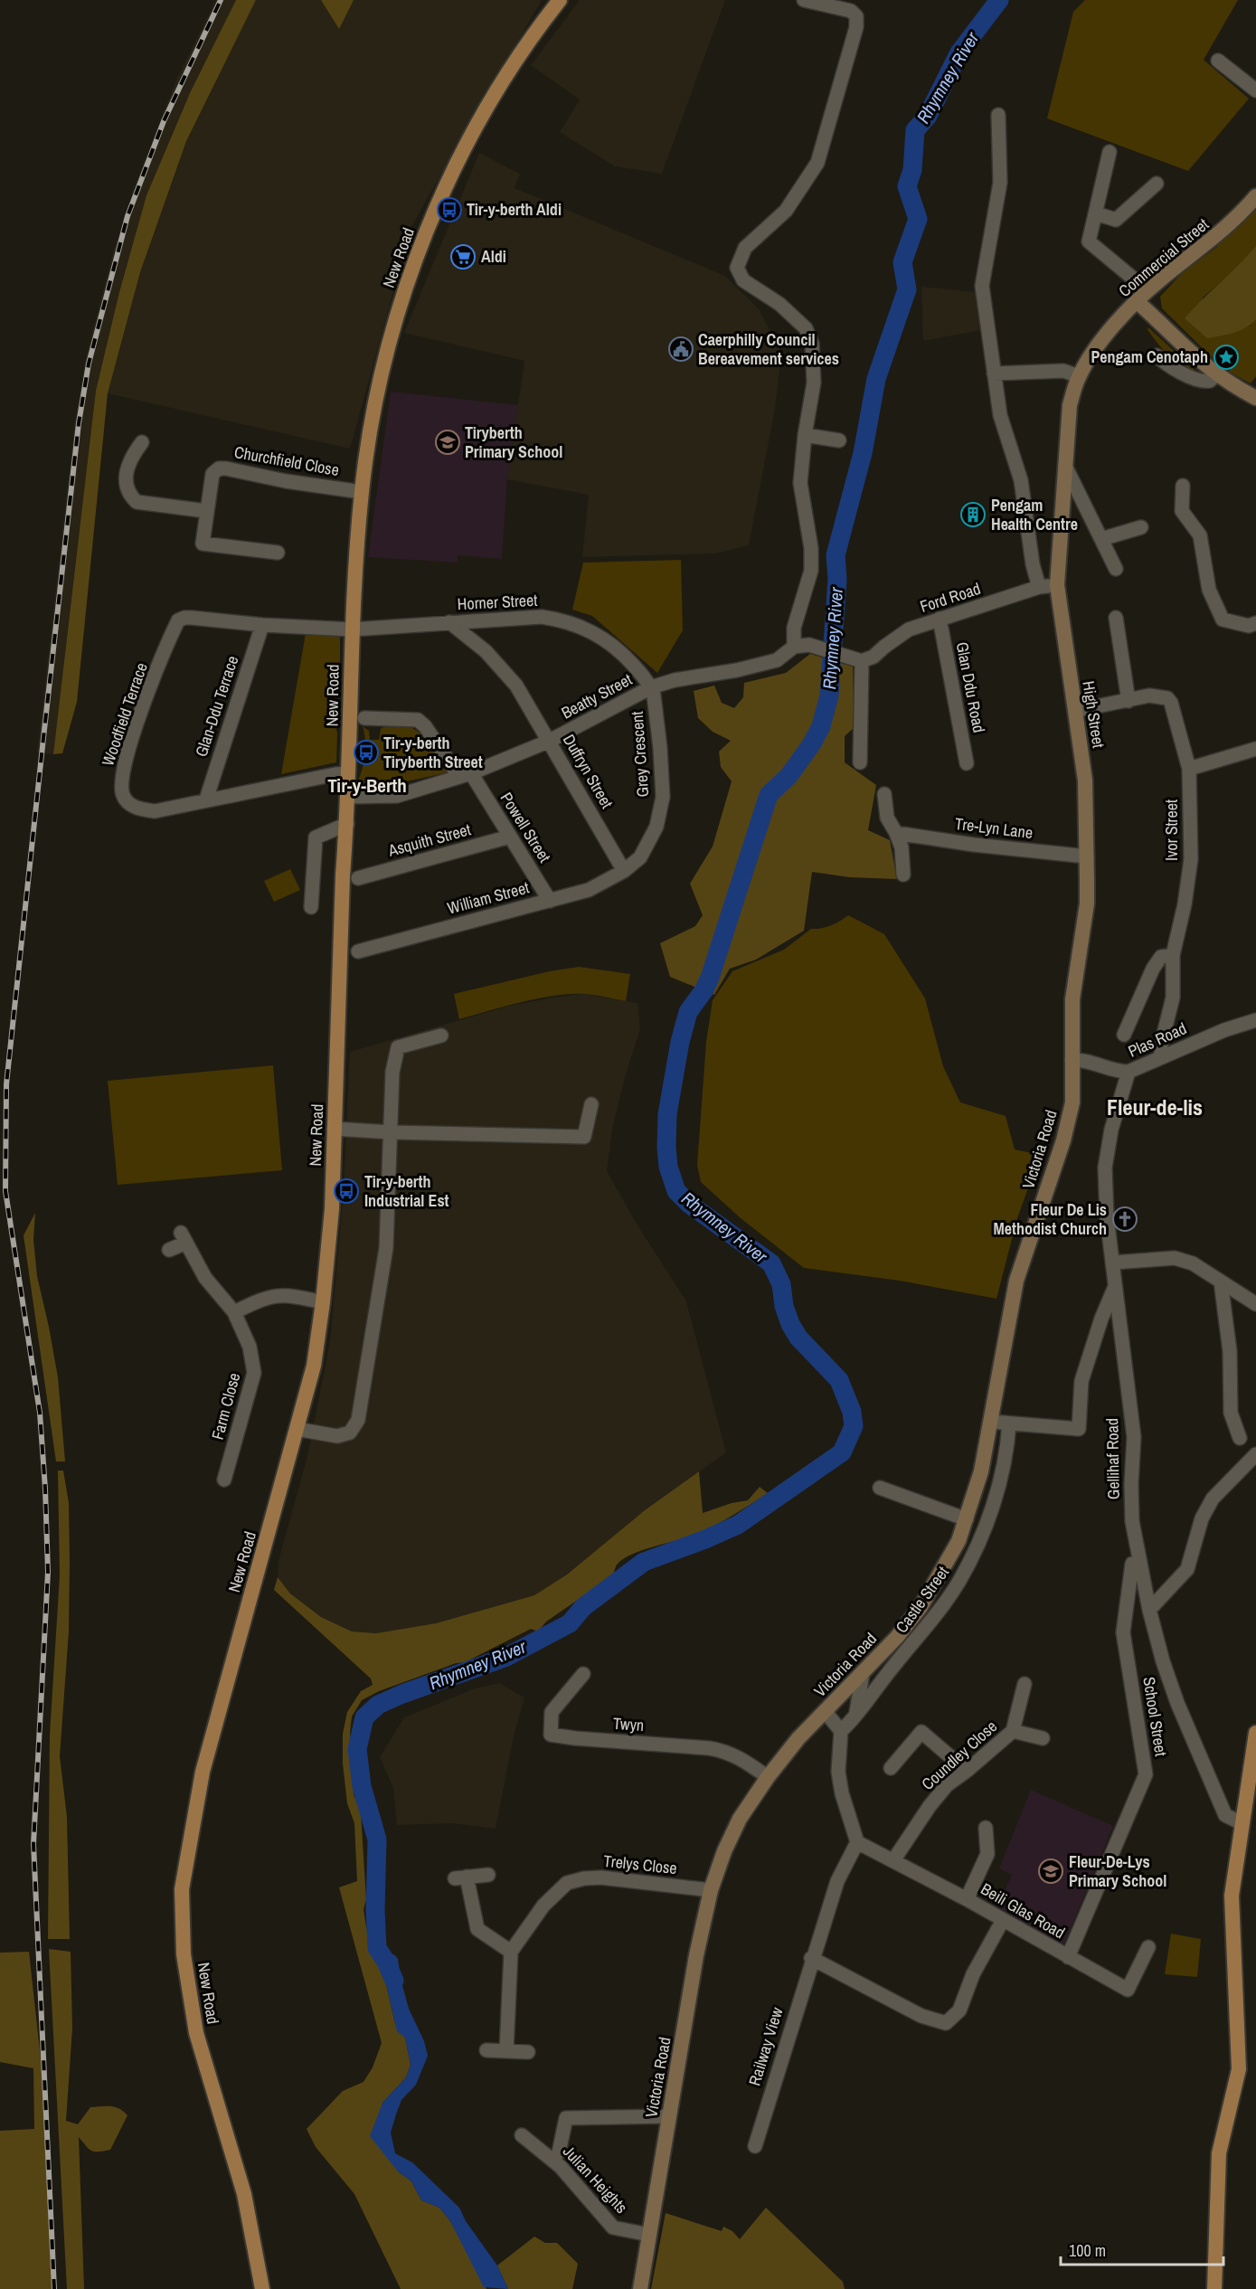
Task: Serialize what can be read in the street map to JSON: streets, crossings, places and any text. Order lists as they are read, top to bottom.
{
  "streets": {
    "main road": [
      "New Road",
      "Commercial Street",
      "High Street",
      "Victoria Road"
    ],
    "street": [
      "Churchfield Close",
      "Ford Road",
      "Horner Street",
      "Glan Ddu Road",
      "Beatty Street",
      "Glan-Ddu Terrace",
      "Woodfield Terrace",
      "Grey Crescent",
      "Duffryn Street",
      "Powell Street",
      "Tre-Lyn Lane",
      "Ivor Street",
      "Asquith Street",
      "William Street",
      "Plas Road",
      "Farm Close",
      "Gellihaf Road",
      "Castle Street",
      "School Street",
      "Twyn",
      "Coundley Close",
      "Trelys Close",
      "Beili Glas Road",
      "Railway View",
      "Julian Heights"
    ]
  },
  "crossings": [
    ["New Road", "Churchfield Close"],
    ["New Road", "Horner Street"],
    ["New Road", "Beatty Street"],
    ["New Road", "Woodfield Terrace"],
    ["Commercial Street", "High Street"],
    ["Ford Road", "Glan Ddu Road"],
    ["Ford Road", "Beatty Street"],
    ["Ford Road", "High Street"],
    ["Horner Street", "Beatty Street"],
    ["Horner Street", "Woodfield Terrace"],
    ["Horner Street", "Grey Crescent"],
    ["Horner Street", "Duffryn Street"],
    ["Beatty Street", "Grey Crescent"],
    ["Beatty Street", "Duffryn Street"],
    ["Beatty Street", "Powell Street"],
    ["Glan-Ddu Terrace", "Woodfield Terrace"],
    ["High Street", "Tre-Lyn Lane"],
    ["High Street", "Ivor Street"],
    ["High Street", "Plas Road"],
    ["High Street", "Victoria Road"],
    ["Grey Crescent", "Duffryn Street"],
    ["Grey Crescent", "William Street"],
    ["Duffryn Street", "William Street"],
    ["Powell Street", "Asquith Street"],
    ["Powell Street", "William Street"],
    ["Ivor Street", "Plas Road"],
    ["Plas Road", "Victoria Road"],
    ["Plas Road", "Gellihaf Road"],
    ["Victoria Road", "Twyn"],
    ["Victoria Road", "Trelys Close"],
    ["Victoria Road", "Julian Heights"],
    ["School Street", "Beili Glas Road"],
    ["Coundley Close", "Beili Glas Road"],
    ["Beili Glas Road", "Railway View"]
  ],
  "districts": ["Tir-y-Berth", "Fleur-de-lis"],
  "water": ["Rhymney River"],
  "places": {
    "bus stop": ["Tir-y-berth Aldi", "Tir-y-berth Tiryberth Street", "Tir-y-berth Industrial Est"],
    "supermarket": ["Aldi"],
    "public building": ["Caerphilly Council Bereavement services"],
    "place": ["Pengam Cenotaph"],
    "school or university": ["Tiryberth Primary School", "Fleur-De-Lys Primary School"],
    "building": ["Pengam Health Centre"],
    "church": ["Fleur De Lis Methodist Church"]
  },
  "scale_bar": "100 m"
}
